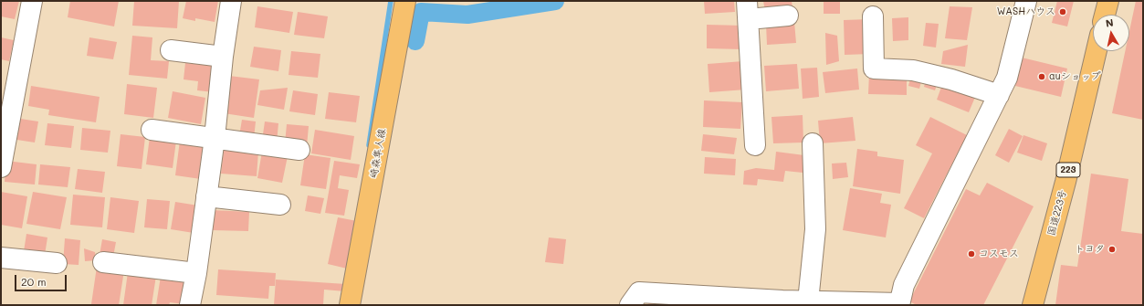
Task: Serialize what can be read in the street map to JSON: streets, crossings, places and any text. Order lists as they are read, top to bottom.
{
  "streets": {
    "main road": ["崎森隼人線", "223", "国道223号"]
  },
  "places": [
    "WASHハウス",
    "auショップ",
    "トヨタ",
    "コスモス"
  ],
  "scale_bar": "20 m",
  "north": "top"
}
